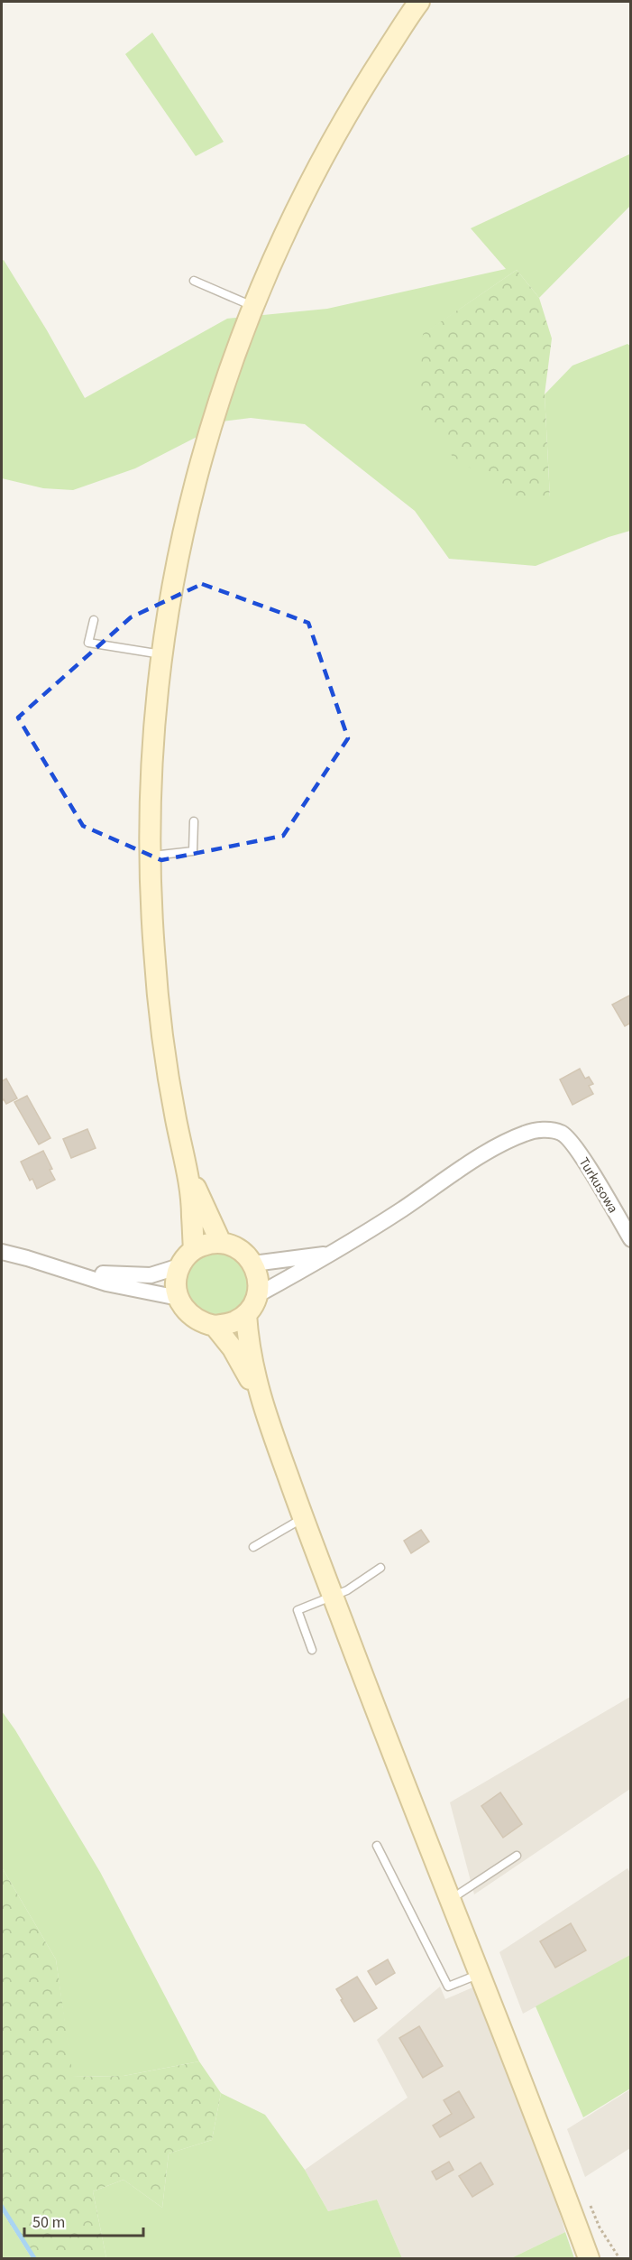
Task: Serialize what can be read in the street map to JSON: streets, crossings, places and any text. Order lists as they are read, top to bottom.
{
  "streets": {
    "street": ["Turkusowa"]
  },
  "scale_bar": "50 m"
}
